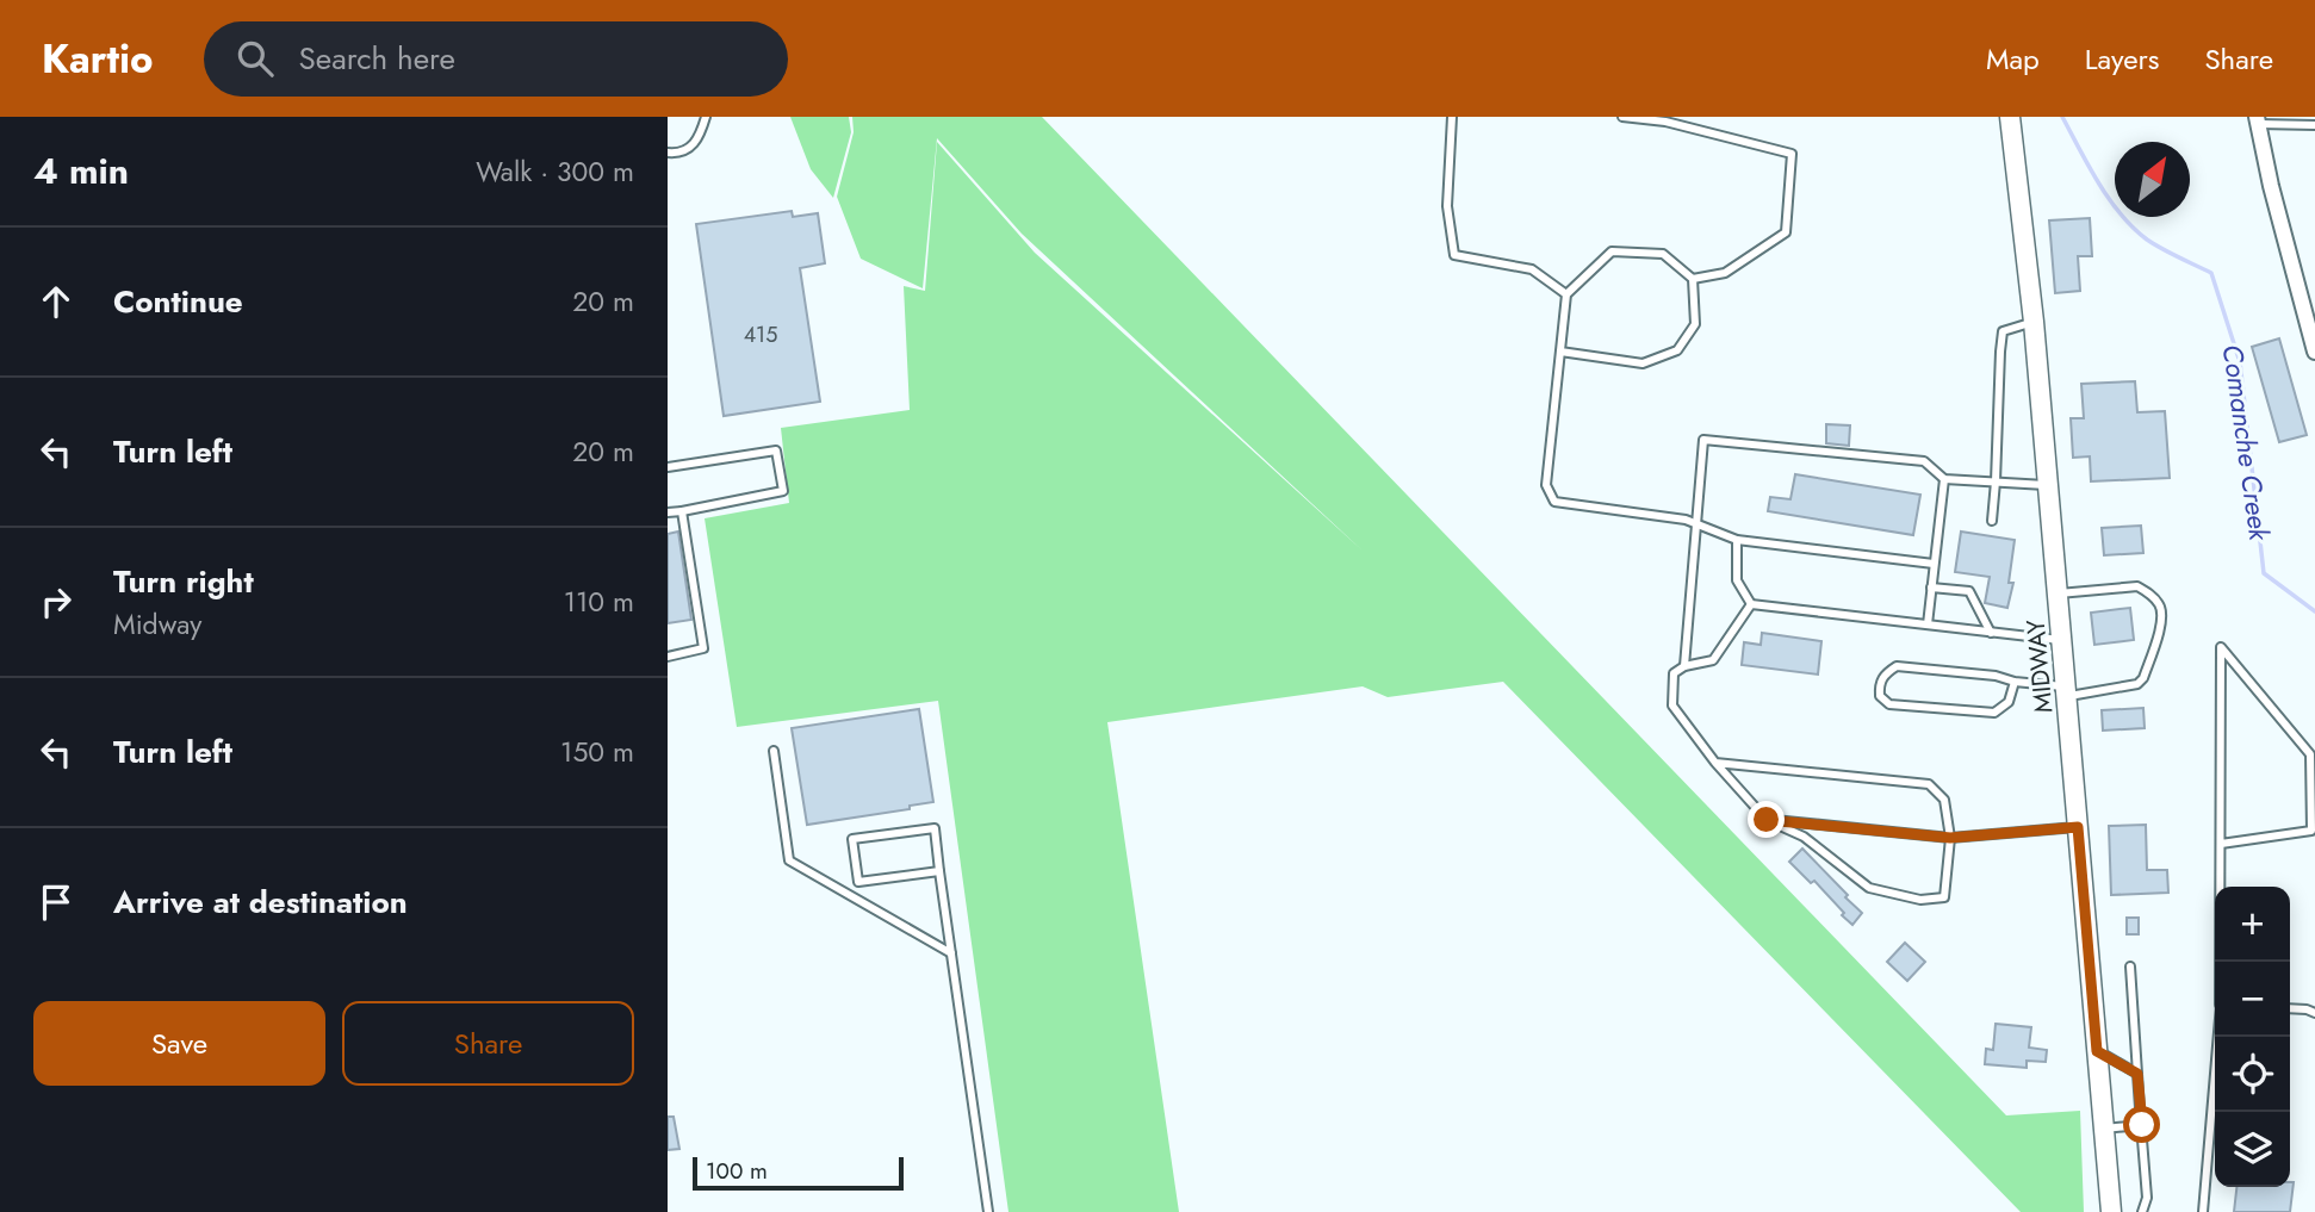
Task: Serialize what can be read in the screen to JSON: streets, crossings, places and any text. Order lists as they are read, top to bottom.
{
  "streets": {
    "main road": ["MIDWAY"]
  },
  "water": ["Comanche Creek"],
  "house_numbers": ["415"],
  "scale_bar": "100 m",
  "north": "top right",
  "page": {
    "header": "Kartio",
    "search": "Search here",
    "nav": ["Map", "Layers", "Share"],
    "heading": ["4 min", "Walk · 300 m"],
    "list": [
      ["Continue", "20 m"],
      ["Turn left", "20 m"],
      ["Turn right", "Midway", "110 m"],
      ["Turn left", "150 m"],
      "Arrive at destination"
    ],
    "map_buttons": ["+", "−"],
    "buttons": ["Save", "Share"],
    "scale": "100 m"
  }
}
